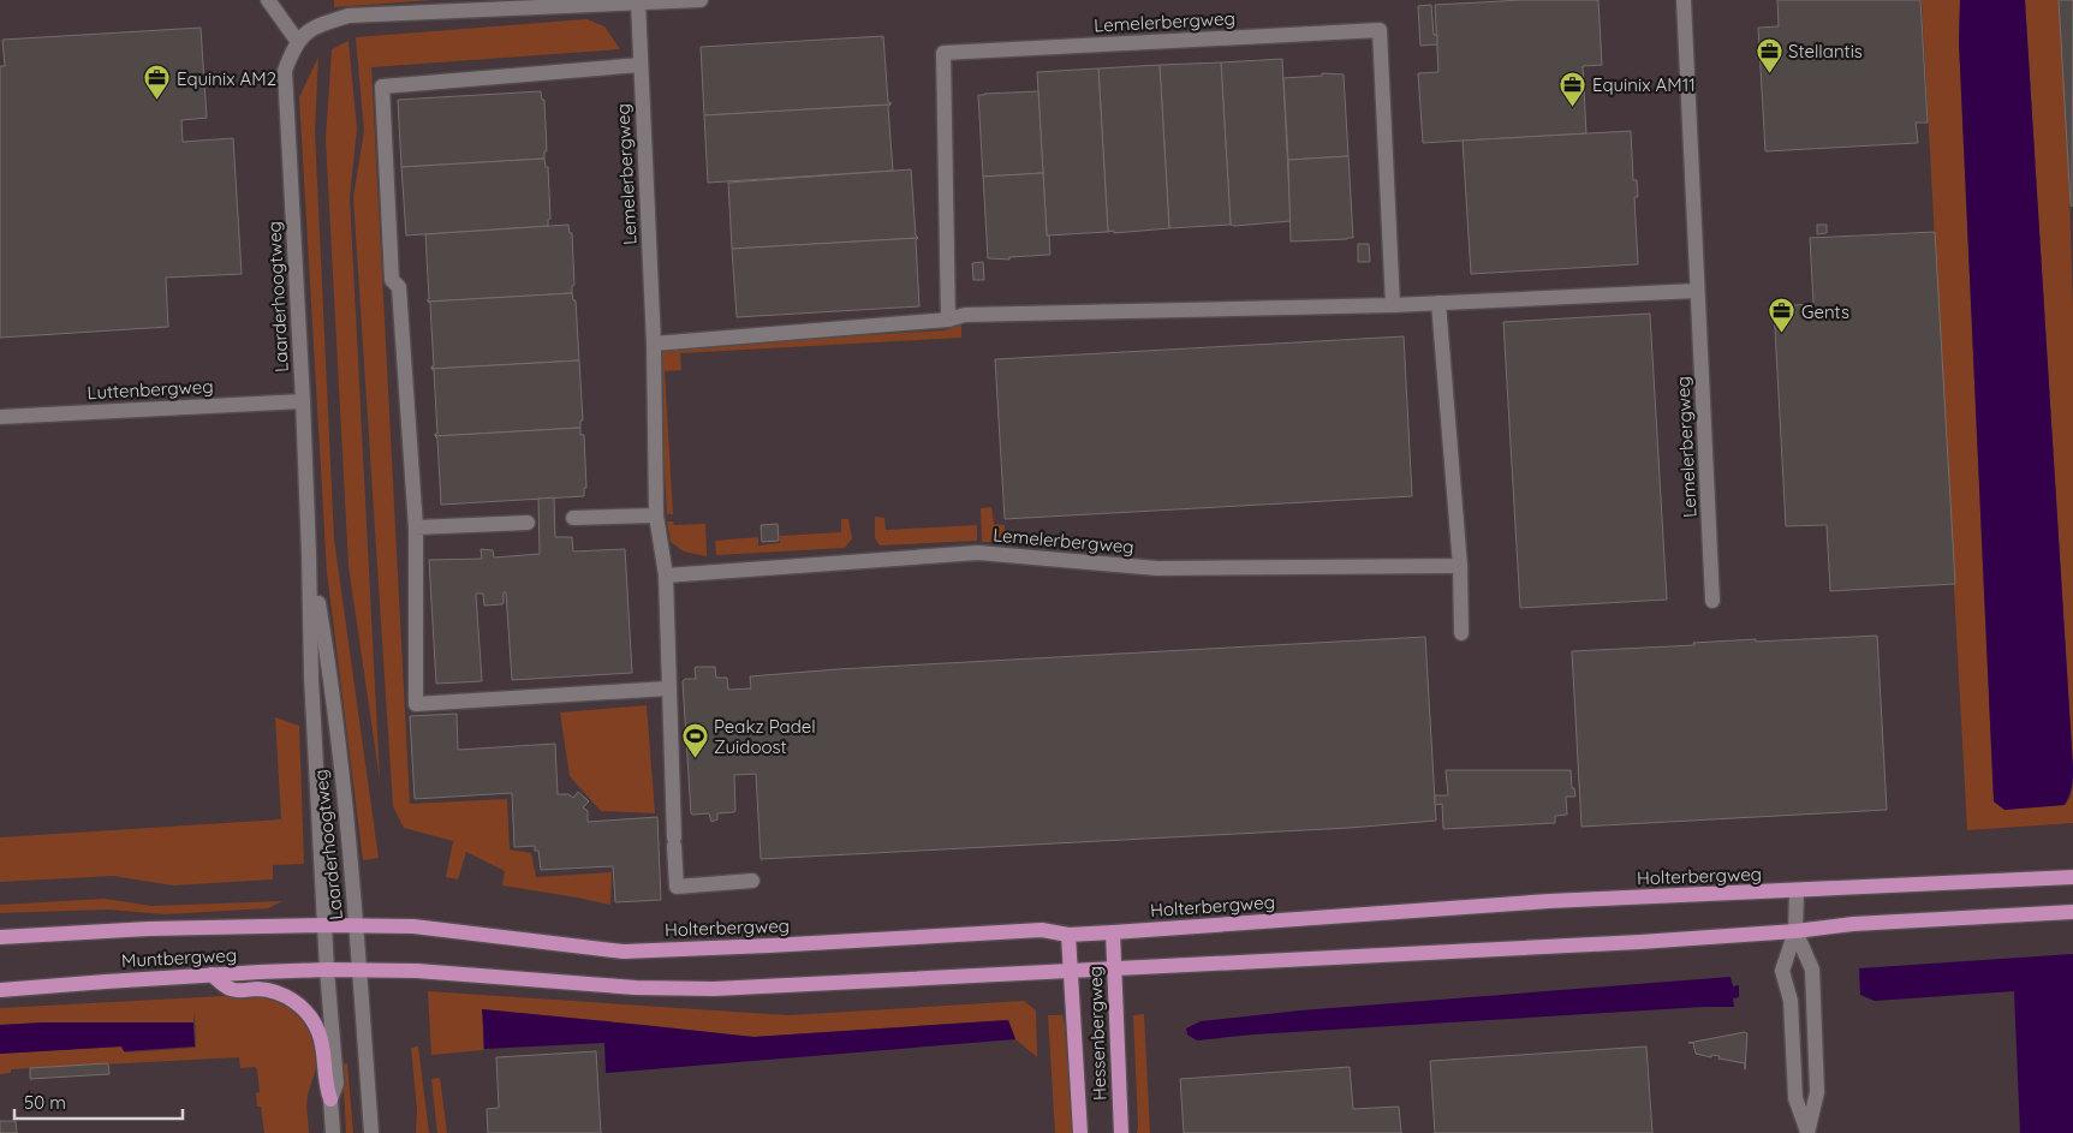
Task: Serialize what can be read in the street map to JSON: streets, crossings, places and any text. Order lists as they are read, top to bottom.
{
  "streets": {
    "main road": ["Holterbergweg", "Muntbergweg", "Hessenbergweg"],
    "street": ["Lemelerbergweg", "Laarderhoogtweg", "Luttenbergweg"]
  },
  "crossings": [
    ["Laarderhoogtweg", "Luttenbergweg"],
    ["Laarderhoogtweg", "Holterbergweg"],
    ["Laarderhoogtweg", "Muntbergweg"],
    ["Holterbergweg", "Muntbergweg"],
    ["Holterbergweg", "Hessenbergweg"]
  ],
  "places": {
    "office": [
      "Stellantis",
      "Equinix AM2",
      "Equinix AM11",
      "Gents"
    ],
    "sports": ["Peakz Padel Zuidoost"]
  },
  "scale_bar": "50 m"
}
